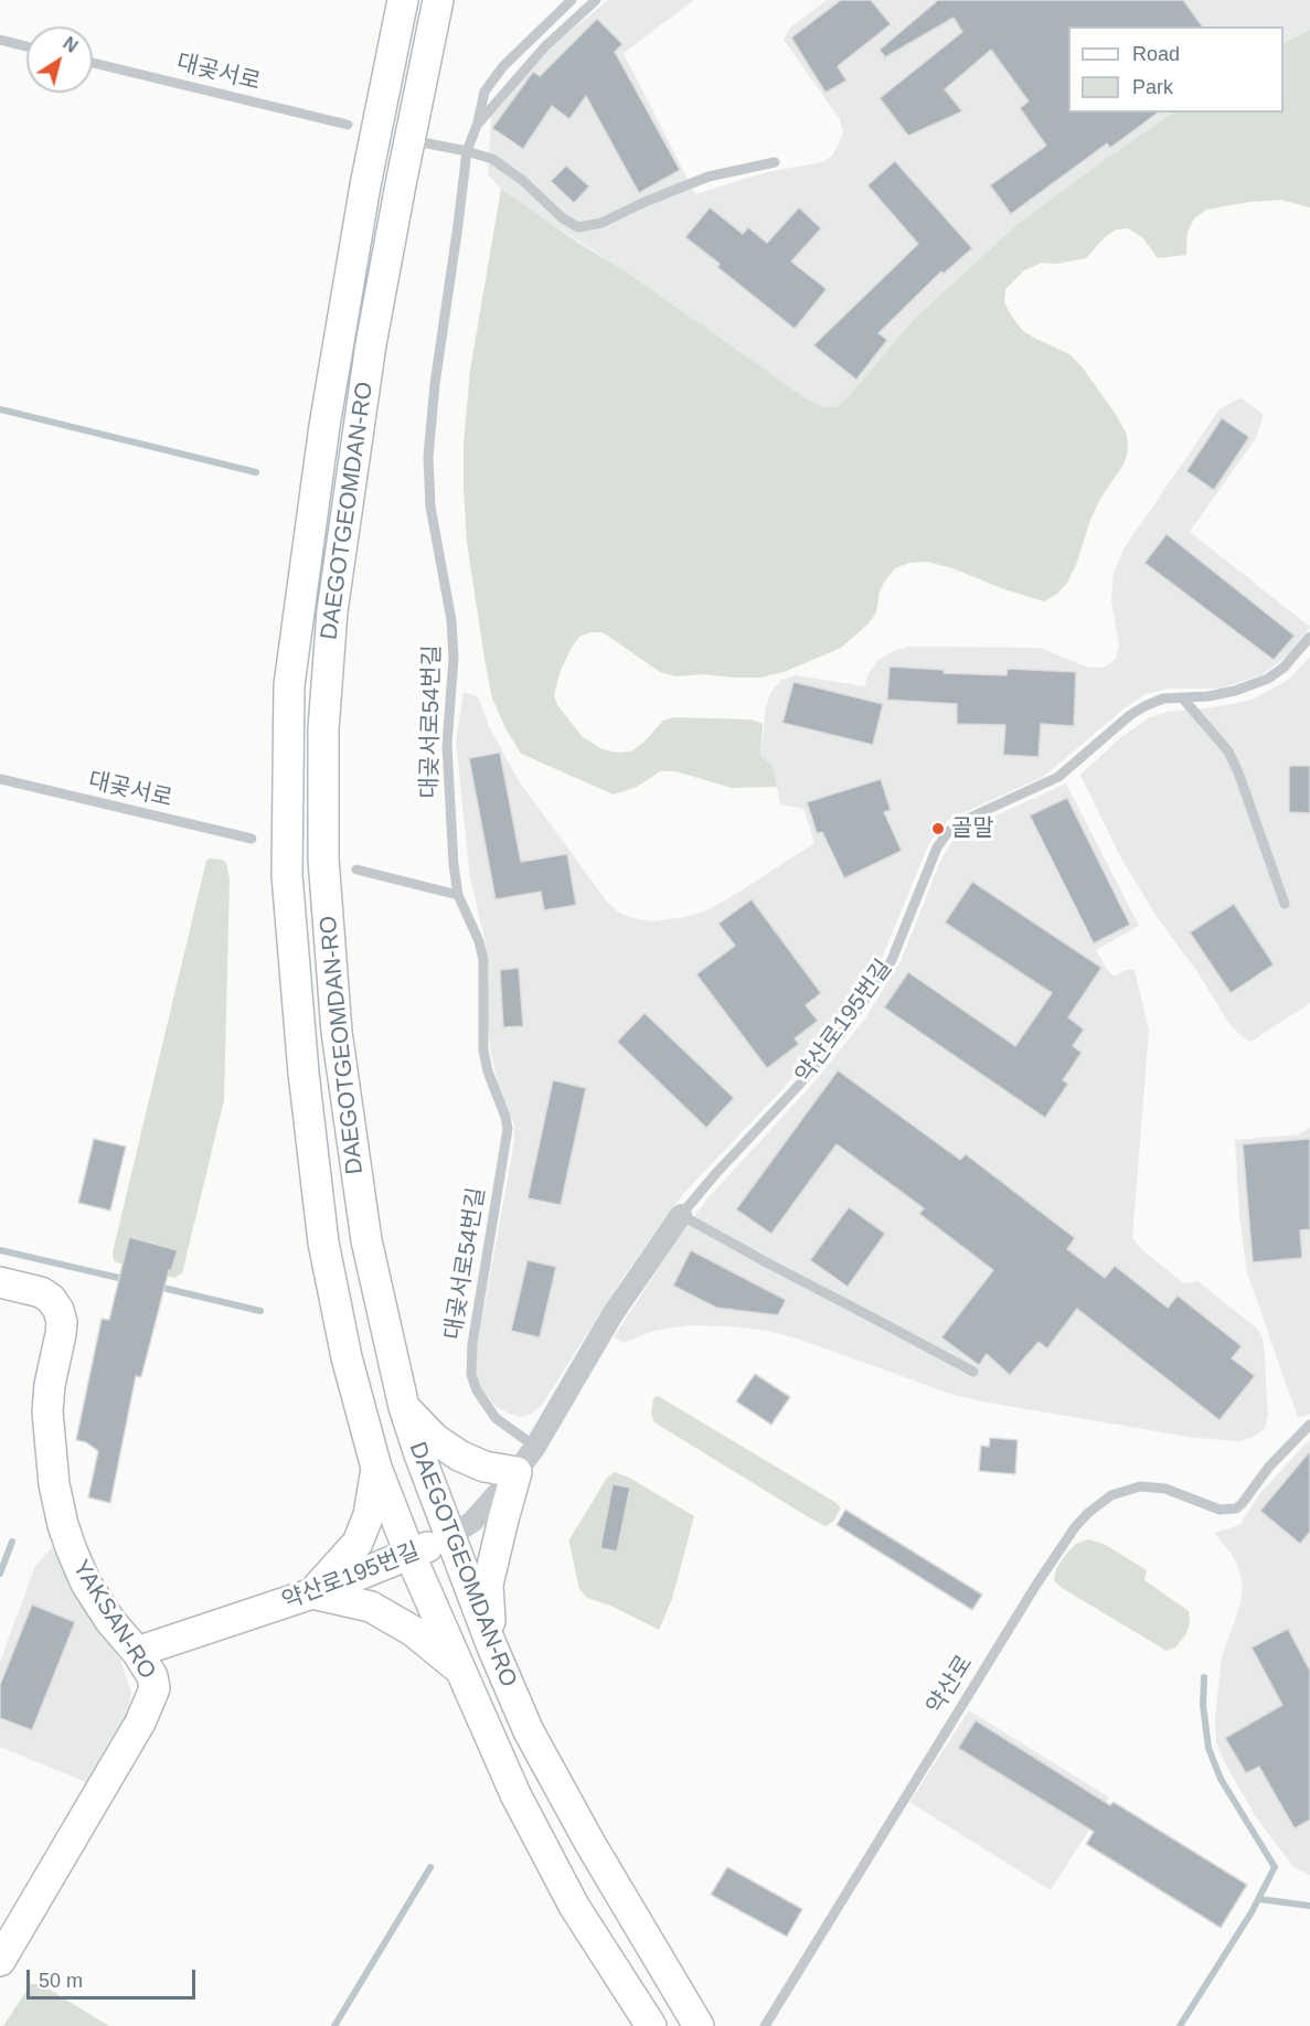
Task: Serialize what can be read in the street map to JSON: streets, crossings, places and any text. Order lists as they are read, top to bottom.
{
  "streets": {
    "main road": ["DAEGOTGEOMDAN-RO", "약산로195번길", "YAKSAN-RO"],
    "lane": ["대곶서로", "대곶서로54번길", "약산로"]
  },
  "crossings": [
    ["DAEGOTGEOMDAN-RO", "약산로195번길"],
    ["대곶서로54번길", "약산로195번길"],
    ["약산로195번길", "YAKSAN-RO"]
  ],
  "places": ["골말"],
  "legend": ["Road", "Park"],
  "scale_bar": "50 m",
  "north": "top right"
}
